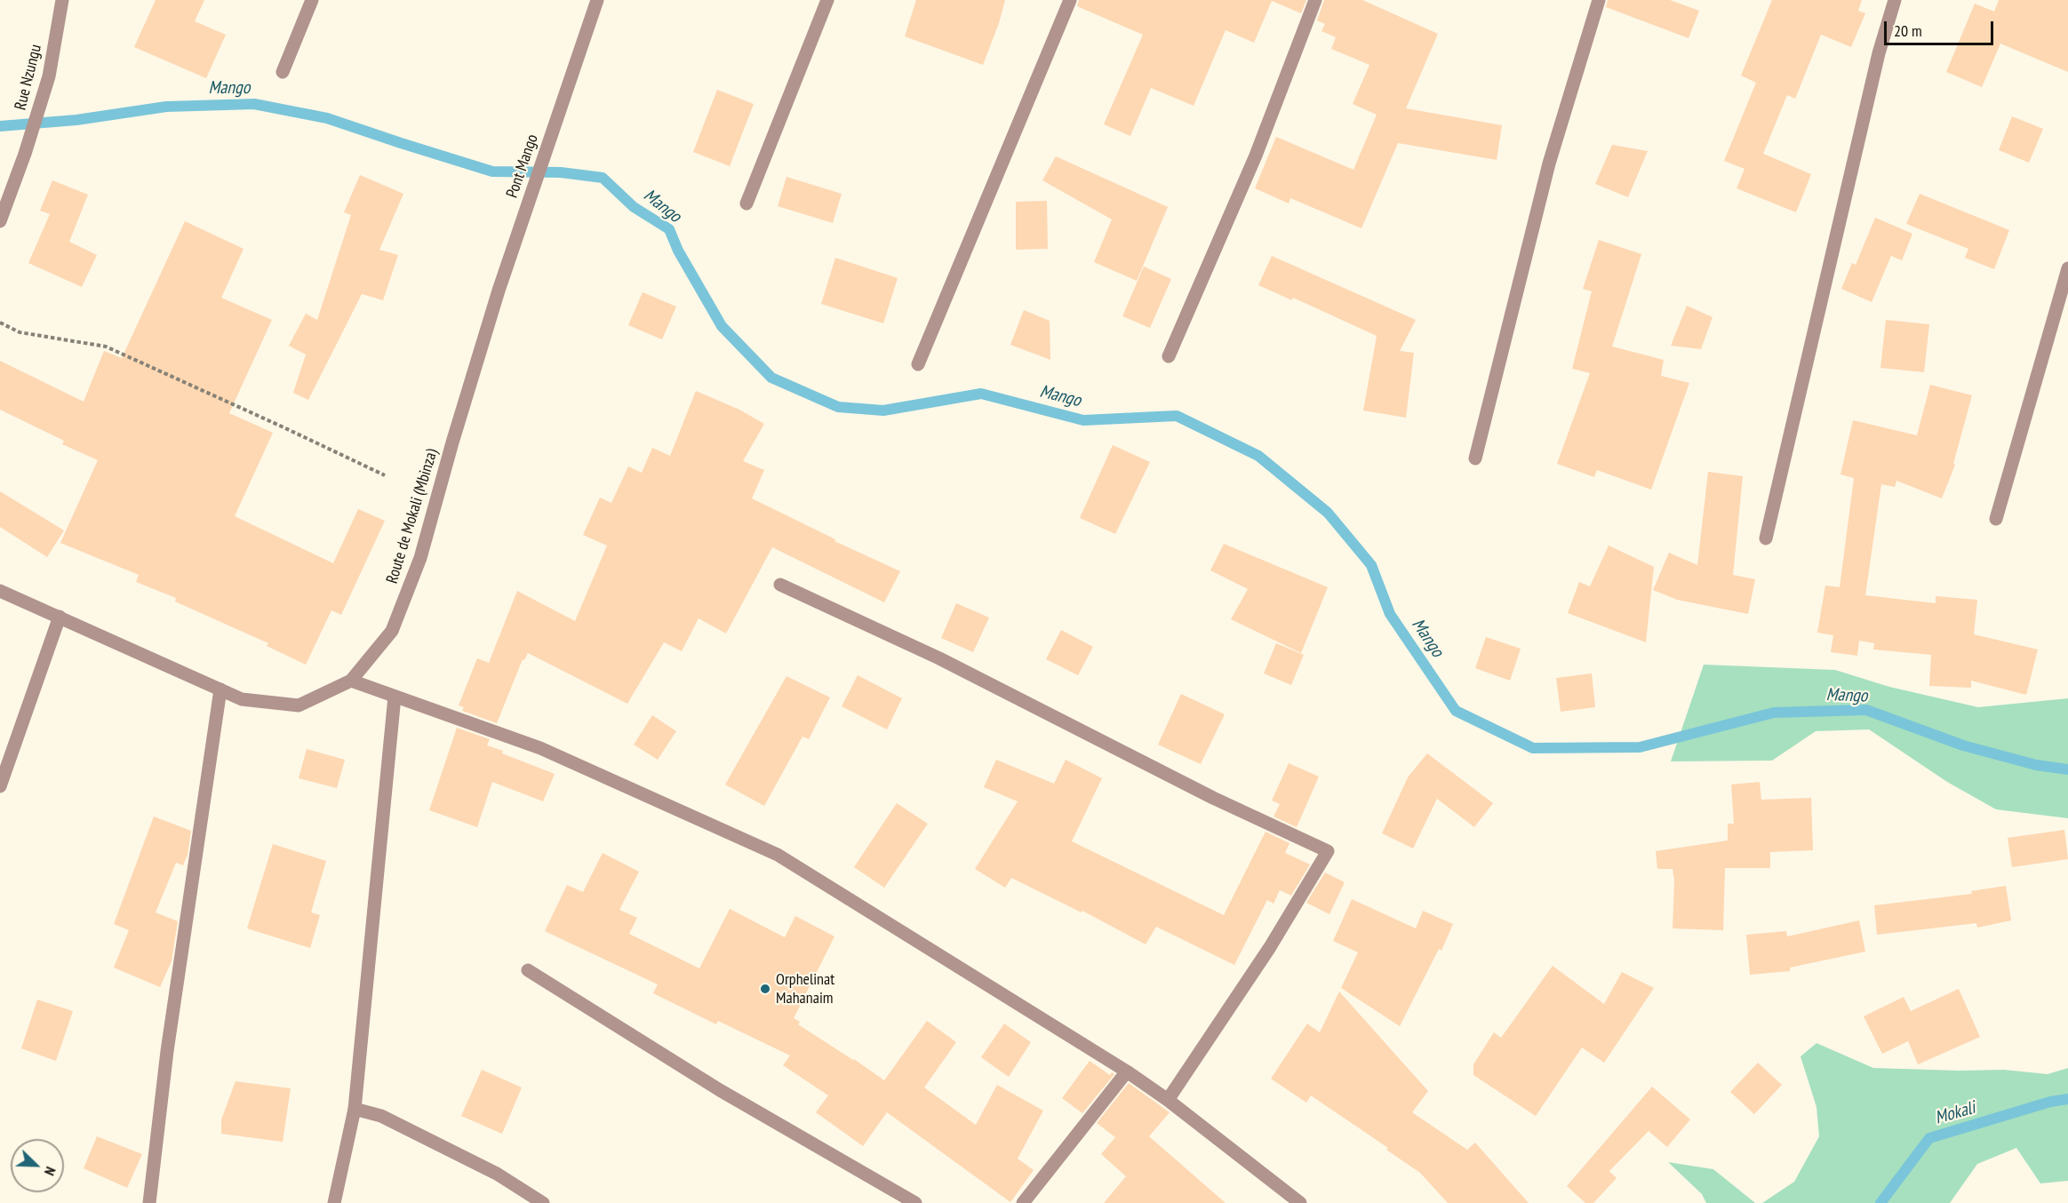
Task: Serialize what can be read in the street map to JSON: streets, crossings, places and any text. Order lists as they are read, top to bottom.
{
  "streets": {
    "street": ["Rue Nzungu", "Pont Mango", "Route de Mokali (Mbinza)"]
  },
  "crossings": [
    ["Pont Mango", "Route de Mokali (Mbinza)"]
  ],
  "water": ["Mango", "Mokali"],
  "places": ["Orphelinat Mahanaim"],
  "scale_bar": "20 m",
  "north": "bottom right"
}
